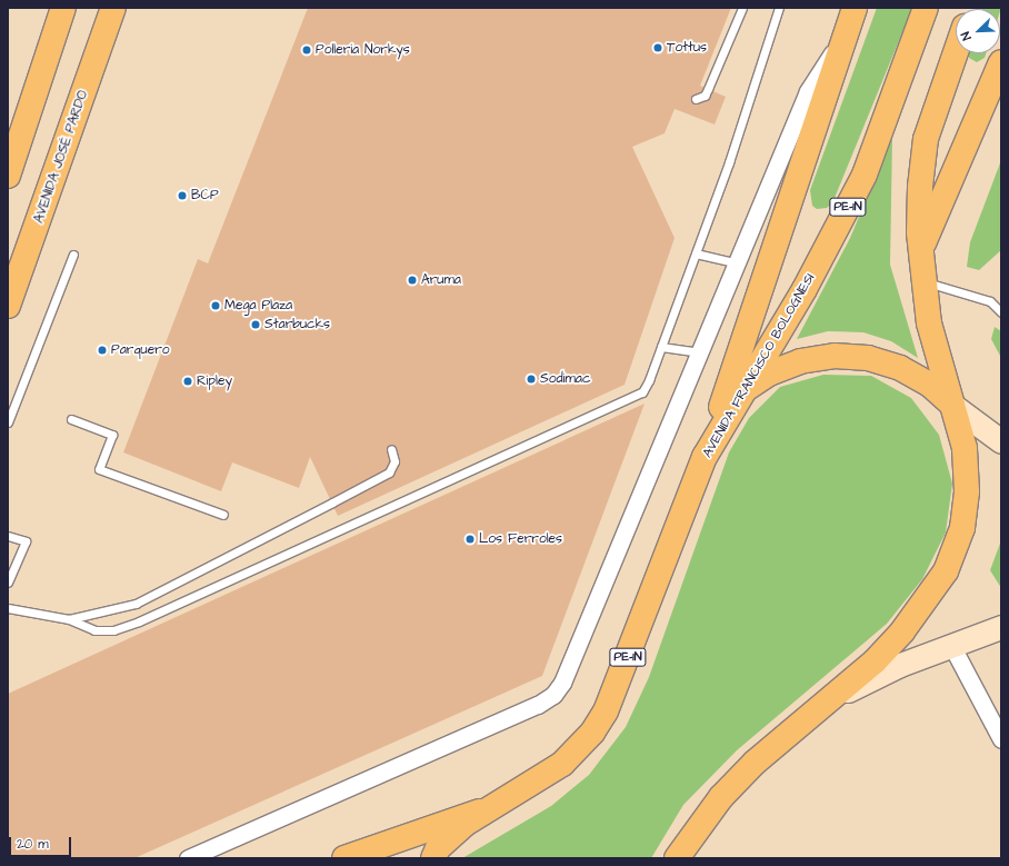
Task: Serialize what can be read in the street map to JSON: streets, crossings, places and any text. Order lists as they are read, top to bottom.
{
  "streets": {
    "main road": ["AVENIDA JOSÉ PARDO", "PE-1N", "AVENIDA FRANCISCO BOLOGNESI"]
  },
  "places": [
    "Tottus",
    "Pollería Norkys",
    "BCP",
    "Aruma",
    "Mega Plaza",
    "Starbucks",
    "Parquero",
    "Sodimac",
    "Ripley",
    "Los Ferroles"
  ],
  "scale_bar": "20 m",
  "north": "bottom left"
}
